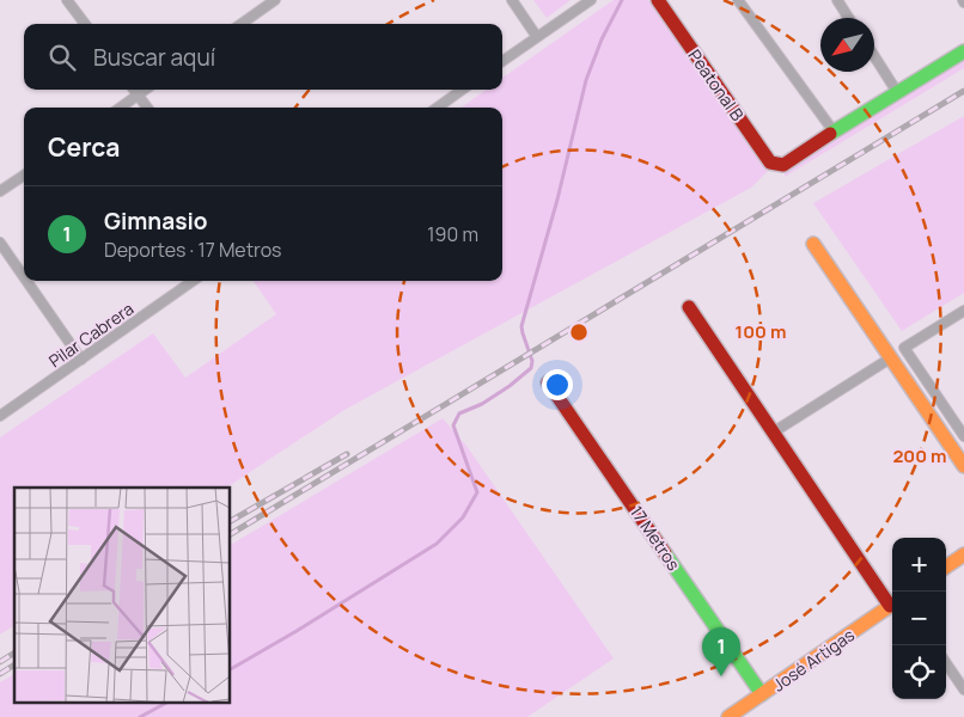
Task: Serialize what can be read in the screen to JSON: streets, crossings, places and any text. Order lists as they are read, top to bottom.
{
  "streets": {
    "street": [
      "Peatonal B",
      "Pilar Cabrera",
      "17 Metros",
      "José Artigas"
    ]
  },
  "crossings": [
    ["17 Metros", "José Artigas"]
  ],
  "north": "bottom left",
  "page": {
    "search": "Buscar aquí",
    "heading": "Cerca",
    "list": [
      {
        "mark": "1",
        "name": "Gimnasio",
        "note": "Deportes · 17 Metros",
        "value": "190 m"
      }
    ],
    "map_buttons": ["+", "−"],
    "pins": "1"
  },
  "rings": ["100 m", "200 m"]
}
